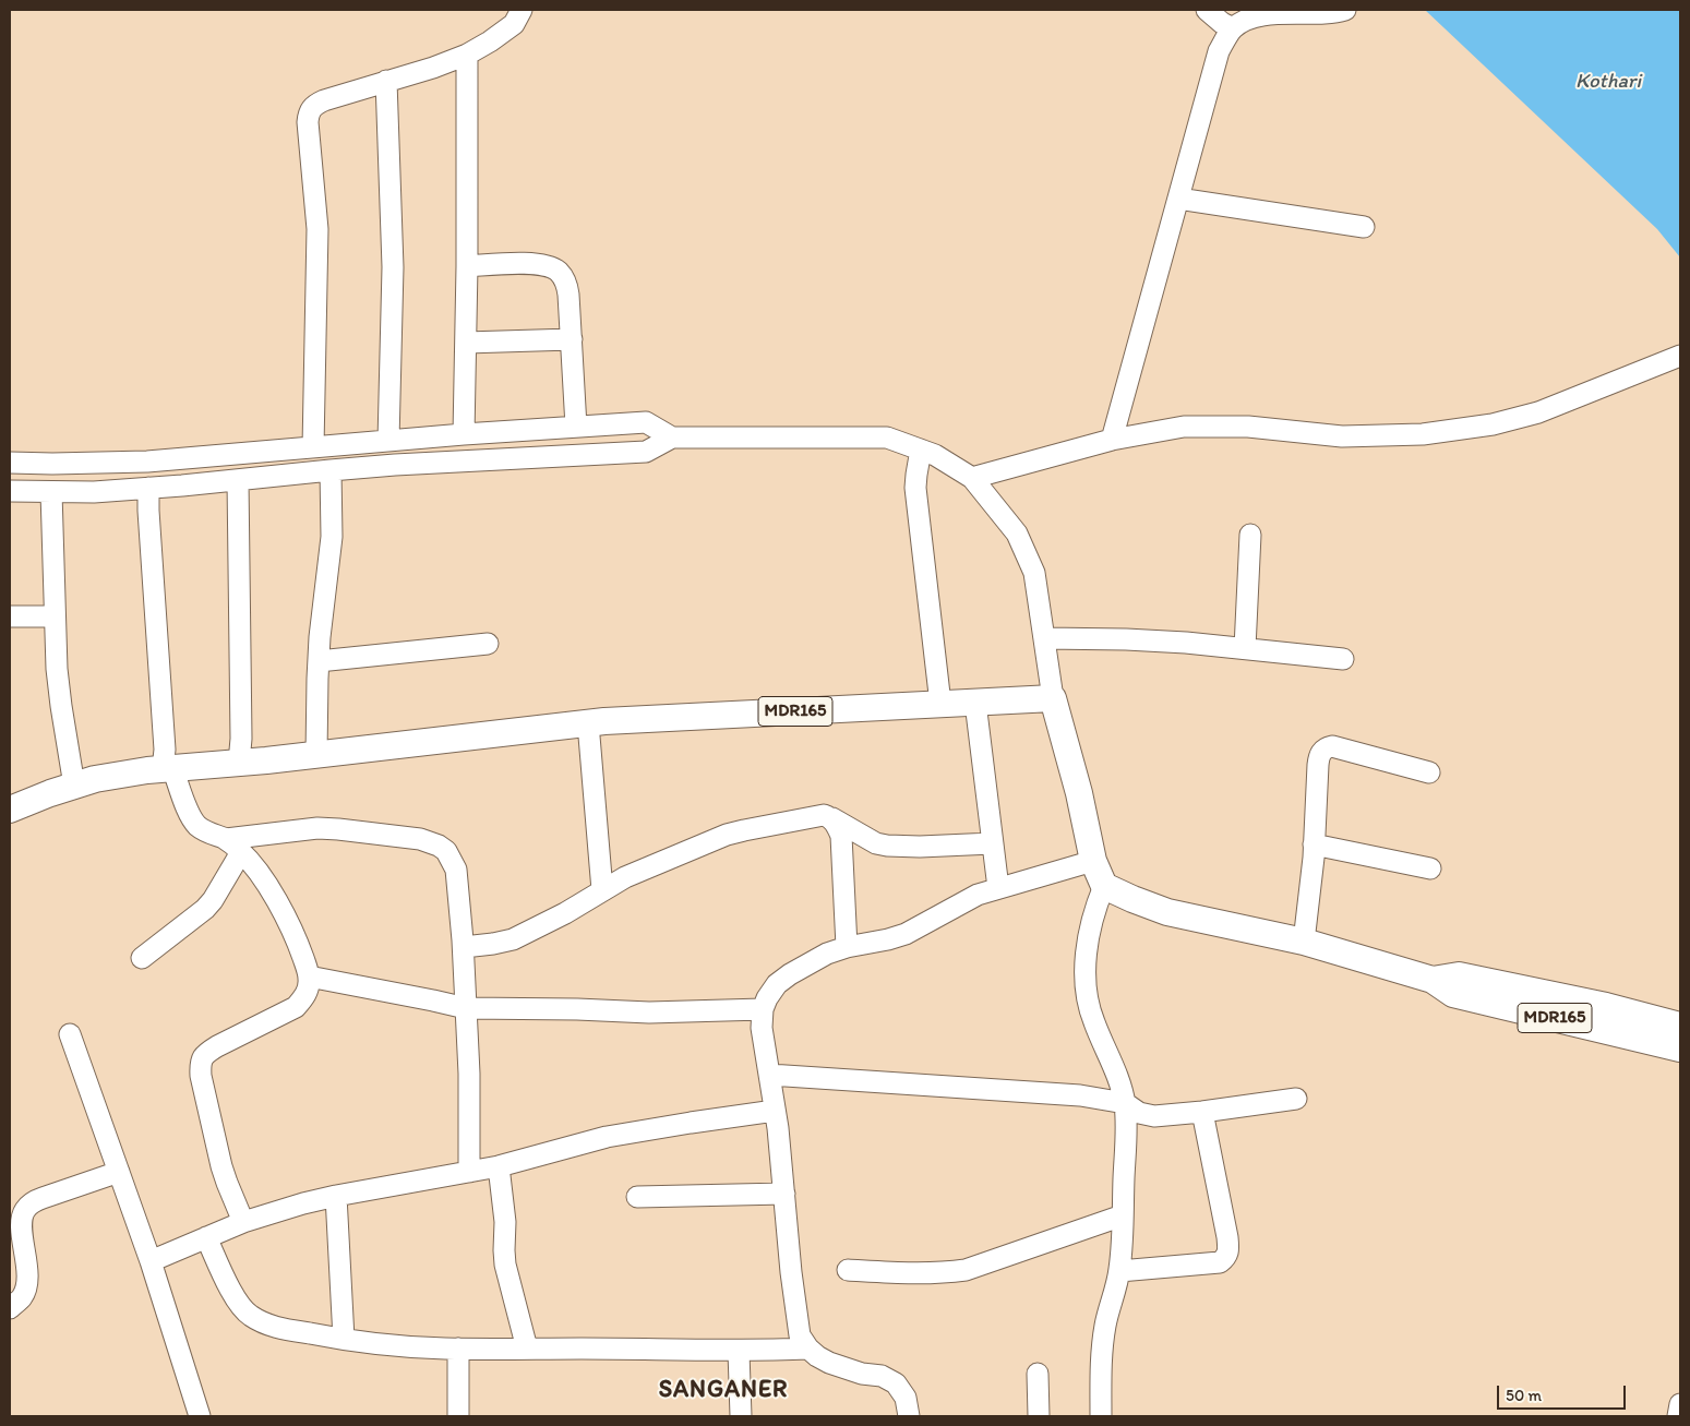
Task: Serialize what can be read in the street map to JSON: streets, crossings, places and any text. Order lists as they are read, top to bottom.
{
  "streets": {
    "main road": ["MDR165"]
  },
  "districts": ["SANGANER"],
  "water": ["Kothari"],
  "scale_bar": "50 m"
}
